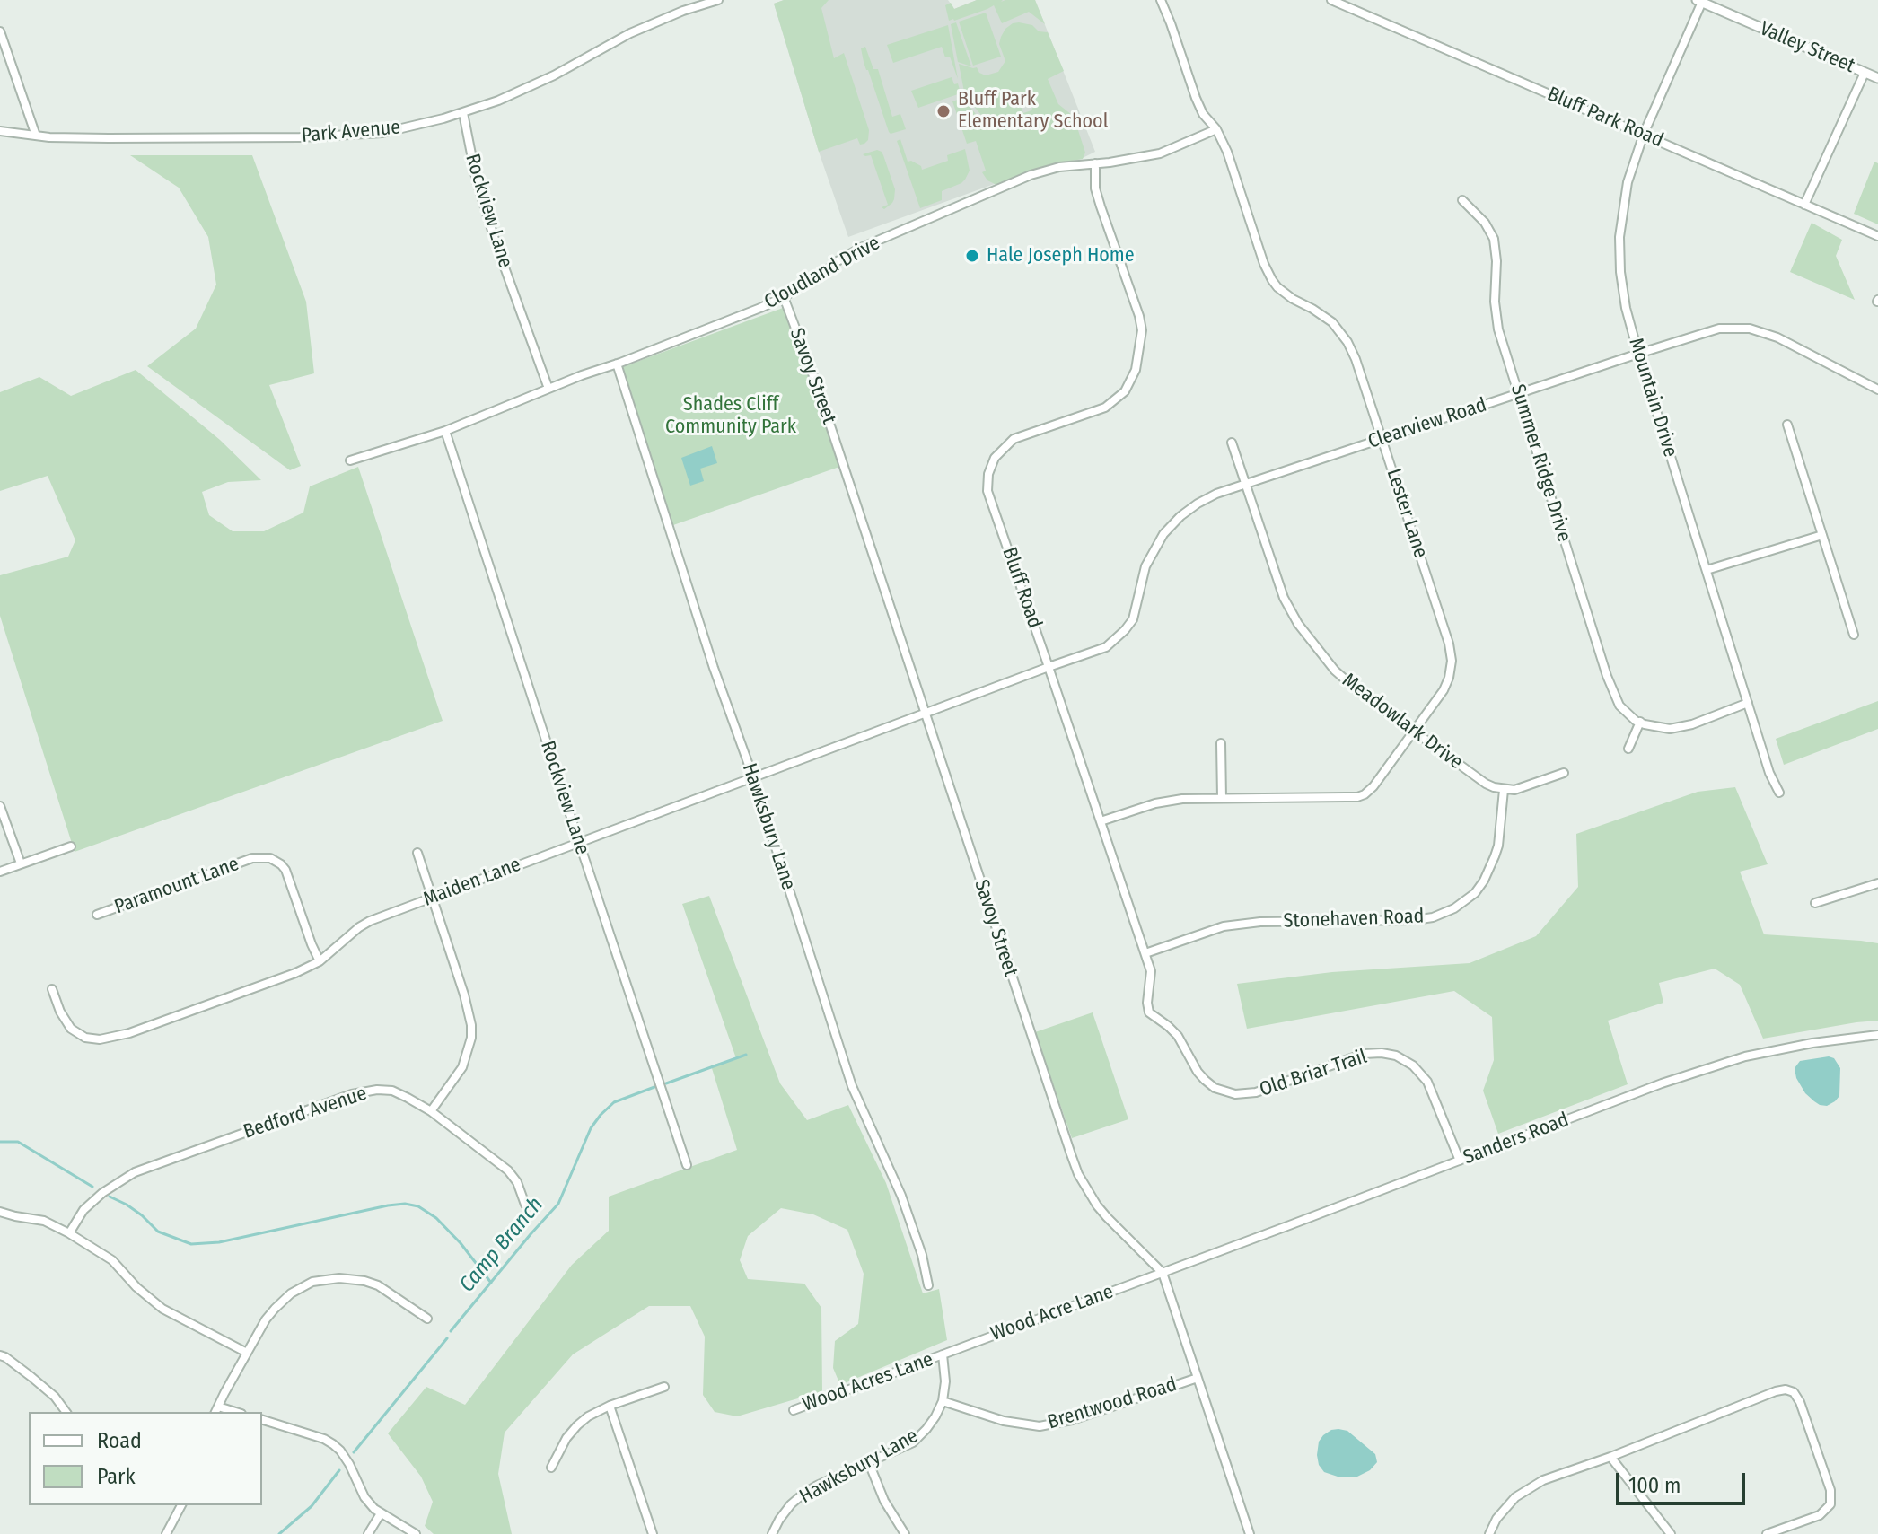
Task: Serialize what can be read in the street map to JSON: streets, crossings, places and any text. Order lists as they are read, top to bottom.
{
  "streets": {
    "street": [
      "Valley Street",
      "Bluff Park Road",
      "Park Avenue",
      "Rockview Lane",
      "Cloudland Drive",
      "Savoy Street",
      "Mountain Drive",
      "Clearview Road",
      "Summer Ridge Drive",
      "Lester Lane",
      "Bluff Road",
      "Meadowlark Drive",
      "Hawksbury Lane",
      "Maiden Lane",
      "Paramount Lane",
      "Stonehaven Road",
      "Old Briar Trail",
      "Bedford Avenue",
      "Sanders Road",
      "Wood Acre Lane",
      "Wood Acres Lane",
      "Brentwood Road"
    ]
  },
  "crossings": [
    ["Valley Street", "Mountain Drive"],
    ["Bluff Park Road", "Mountain Drive"],
    ["Park Avenue", "Rockview Lane"],
    ["Rockview Lane", "Cloudland Drive"],
    ["Rockview Lane", "Maiden Lane"],
    ["Cloudland Drive", "Savoy Street"],
    ["Cloudland Drive", "Lester Lane"],
    ["Cloudland Drive", "Bluff Road"],
    ["Cloudland Drive", "Hawksbury Lane"],
    ["Savoy Street", "Clearview Road"],
    ["Savoy Street", "Maiden Lane"],
    ["Savoy Street", "Sanders Road"],
    ["Savoy Street", "Wood Acre Lane"],
    ["Savoy Street", "Brentwood Road"],
    ["Mountain Drive", "Clearview Road"],
    ["Clearview Road", "Summer Ridge Drive"],
    ["Clearview Road", "Lester Lane"],
    ["Clearview Road", "Bluff Road"],
    ["Clearview Road", "Meadowlark Drive"],
    ["Clearview Road", "Maiden Lane"],
    ["Lester Lane", "Bluff Road"],
    ["Lester Lane", "Meadowlark Drive"],
    ["Bluff Road", "Stonehaven Road"],
    ["Bluff Road", "Old Briar Trail"],
    ["Meadowlark Drive", "Stonehaven Road"],
    ["Hawksbury Lane", "Maiden Lane"],
    ["Hawksbury Lane", "Wood Acre Lane"],
    ["Hawksbury Lane", "Wood Acres Lane"],
    ["Hawksbury Lane", "Brentwood Road"],
    ["Maiden Lane", "Paramount Lane"],
    ["Old Briar Trail", "Sanders Road"],
    ["Sanders Road", "Wood Acre Lane"],
    ["Wood Acre Lane", "Wood Acres Lane"]
  ],
  "water": ["Camp Branch"],
  "parks": ["Shades Cliff Community Park"],
  "places": ["Bluff Park Elementary School", "Hale Joseph Home"],
  "legend": ["Road", "Park"],
  "scale_bar": "100 m"
}
